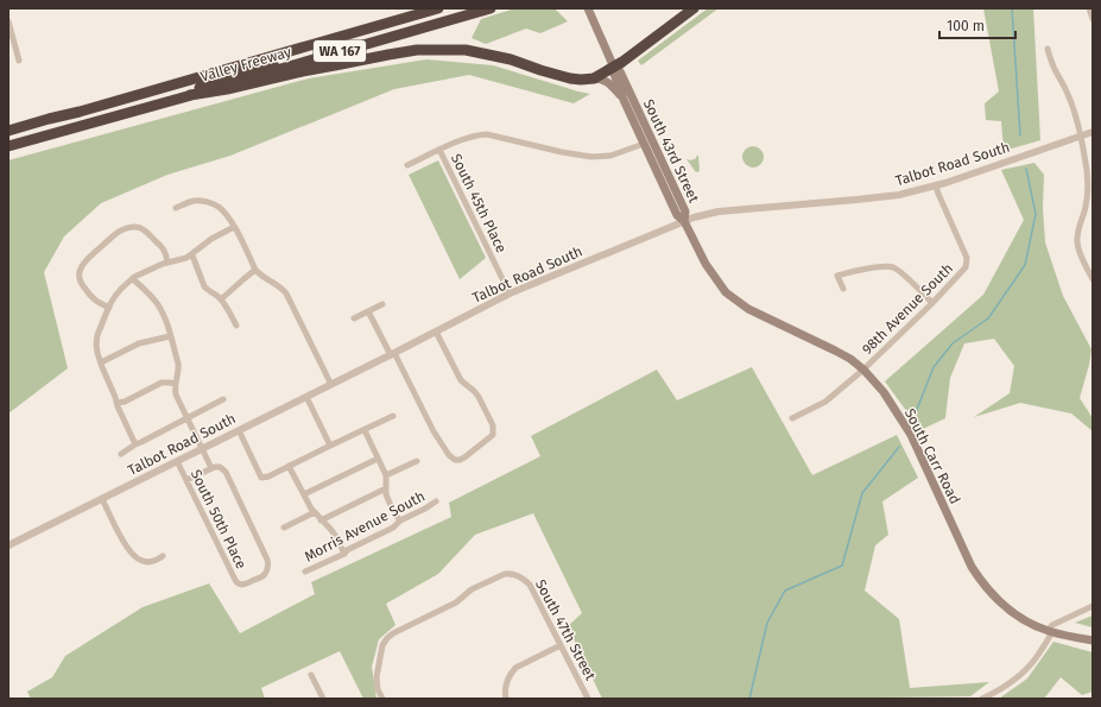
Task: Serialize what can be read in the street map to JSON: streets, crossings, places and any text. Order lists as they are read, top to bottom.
{
  "streets": {
    "highway": ["WA 167", "Valley Freeway"],
    "main road": ["South 43rd Street", "South Carr Road"],
    "street": [
      "Talbot Road South",
      "South 45th Place",
      "98th Avenue South",
      "South 50th Place",
      "Morris Avenue South",
      "South 47th Street"
    ]
  },
  "crossings": [
    ["South 43rd Street", "Talbot Road South"],
    ["South 43rd Street", "South Carr Road"],
    ["Talbot Road South", "South 45th Place"],
    ["Talbot Road South", "98th Avenue South"],
    ["Talbot Road South", "South Carr Road"],
    ["Talbot Road South", "South 50th Place"],
    ["98th Avenue South", "South Carr Road"]
  ],
  "scale_bar": "100 m"
}
